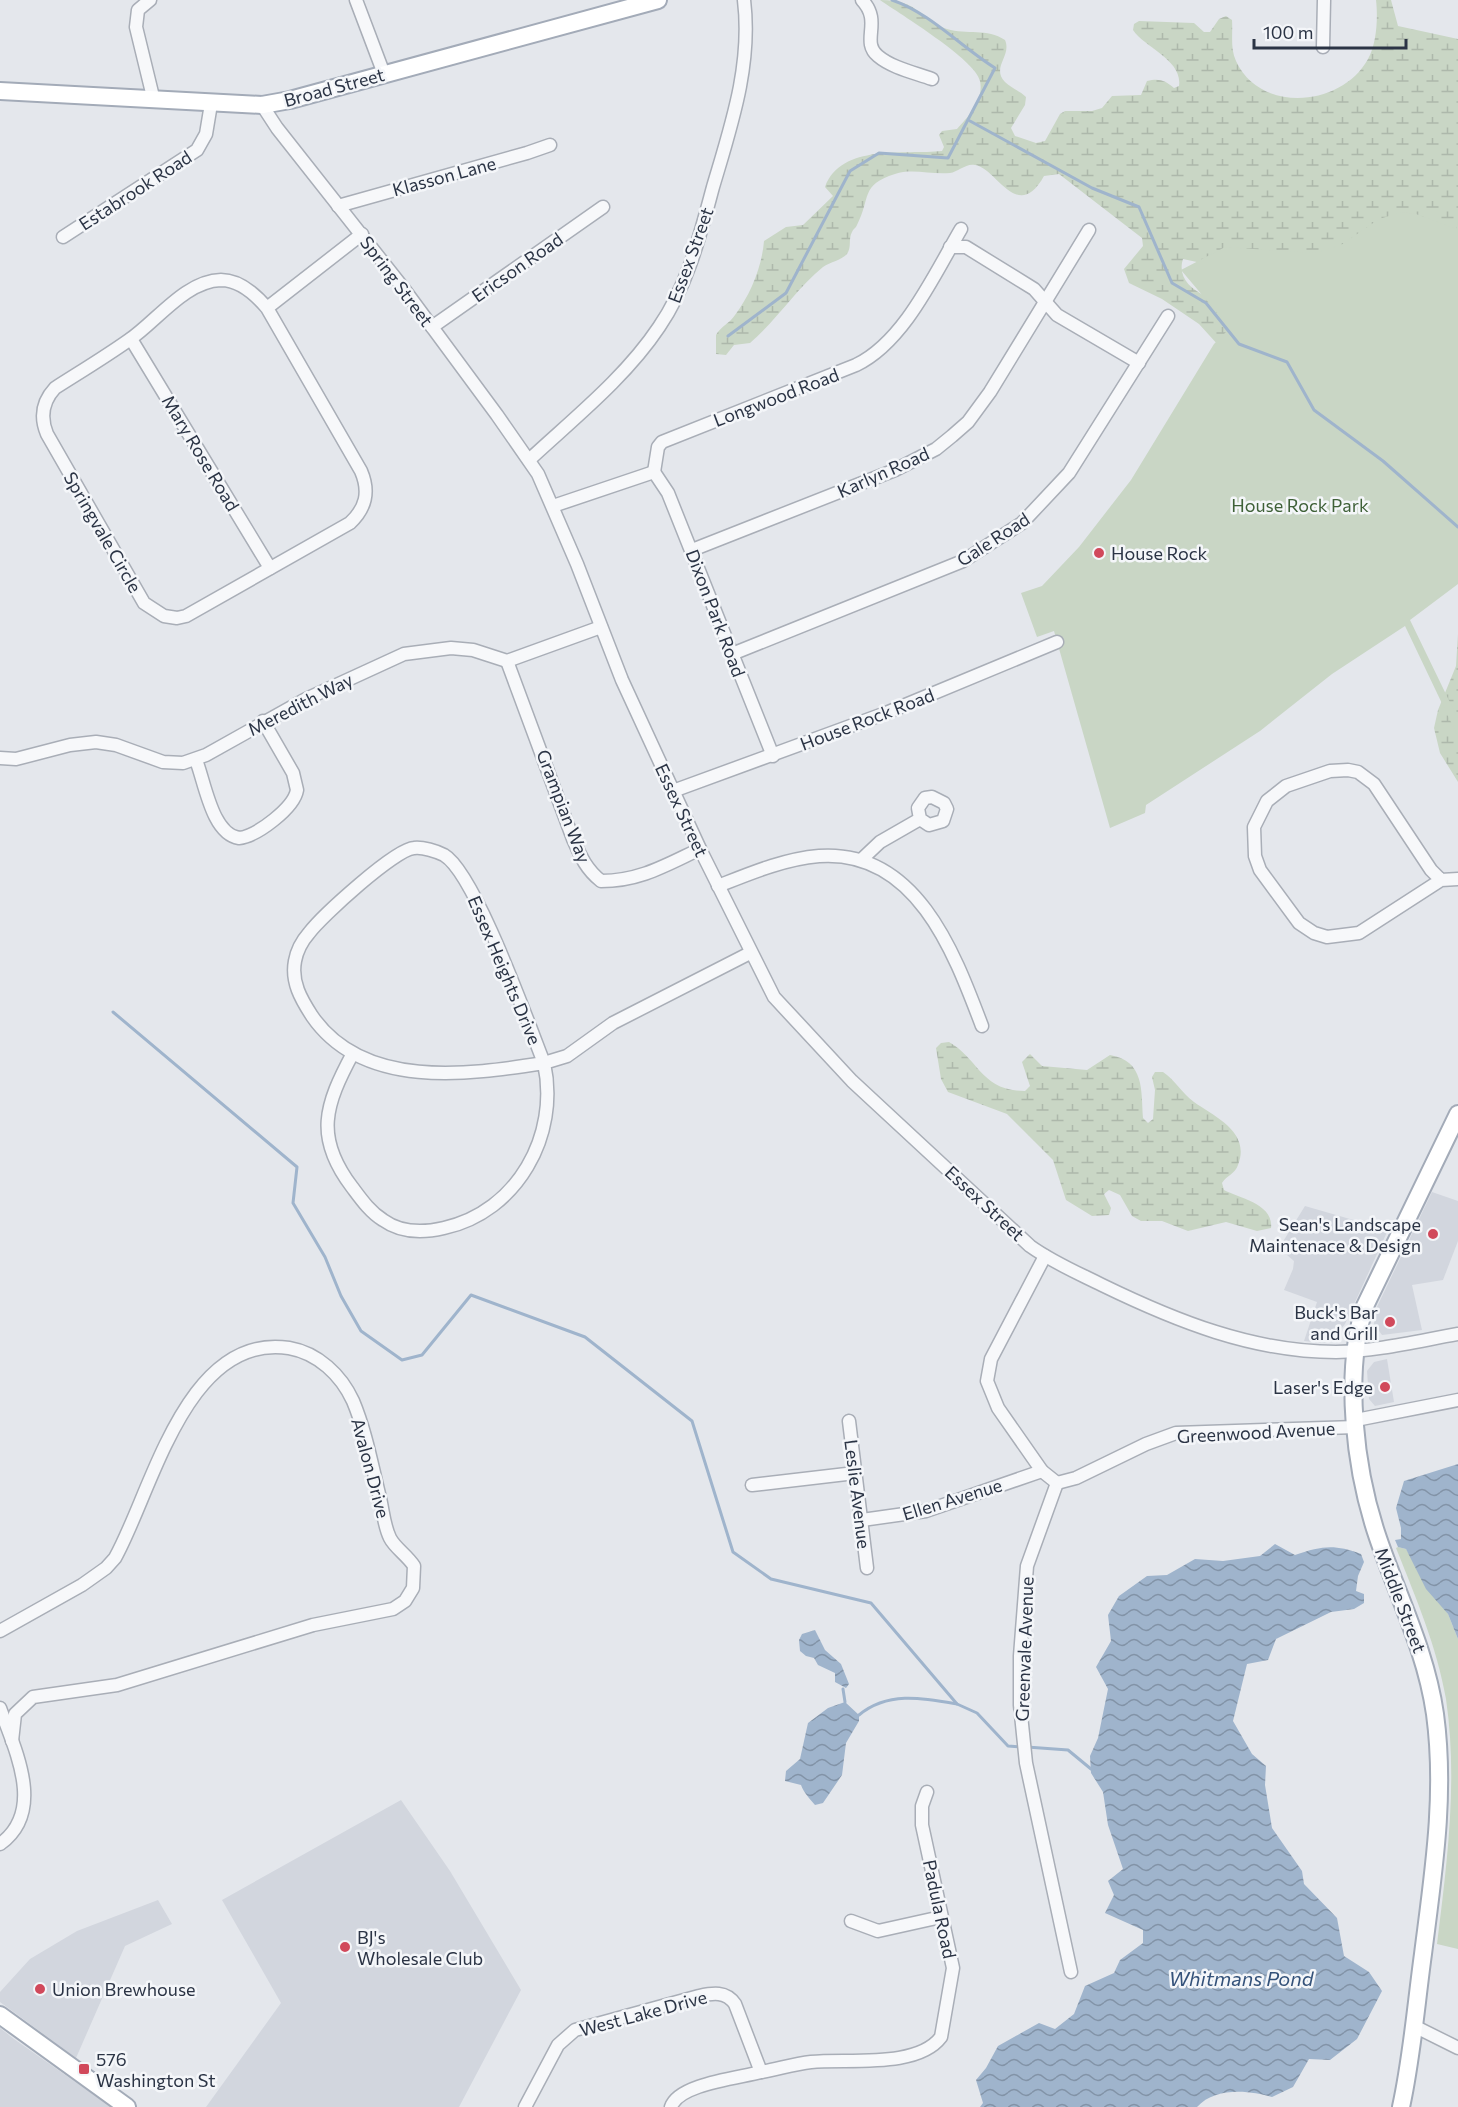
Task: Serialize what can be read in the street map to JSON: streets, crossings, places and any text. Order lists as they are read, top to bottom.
{
  "streets": {
    "main road": ["Broad Street", "Middle Street"],
    "street": [
      "Klasson Lane",
      "Estabrook Road",
      "Essex Street",
      "Ericson Road",
      "Spring Street",
      "Longwood Road",
      "Mary Rose Road",
      "Karlyn Road",
      "Springvale Circle",
      "Gale Road",
      "Dixon Park Road",
      "Meredith Way",
      "House Rock Road",
      "Grampian Way",
      "Essex Heights Drive",
      "Greenwood Avenue",
      "Avalon Drive",
      "Leslie Avenue",
      "Ellen Avenue",
      "Greenvale Avenue",
      "Padula Road",
      "West Lake Drive"
    ]
  },
  "crossings": [
    ["Broad Street", "Estabrook Road"],
    ["Broad Street", "Spring Street"],
    ["Klasson Lane", "Spring Street"],
    ["Essex Street", "Spring Street"],
    ["Essex Street", "House Rock Road"],
    ["Essex Street", "Grampian Way"],
    ["Essex Street", "Essex Heights Drive"],
    ["Essex Street", "Middle Street"],
    ["Ericson Road", "Spring Street"],
    ["Longwood Road", "Dixon Park Road"],
    ["Mary Rose Road", "Springvale Circle"],
    ["Karlyn Road", "Dixon Park Road"],
    ["Gale Road", "Dixon Park Road"],
    ["Dixon Park Road", "House Rock Road"],
    ["Meredith Way", "Grampian Way"],
    ["Greenwood Avenue", "Middle Street"],
    ["Greenwood Avenue", "Greenvale Avenue"],
    ["Leslie Avenue", "Ellen Avenue"],
    ["Padula Road", "West Lake Drive"]
  ],
  "water": ["Whitmans Pond"],
  "parks": ["House Rock Park"],
  "places": {
    "other": [
      "House Rock",
      "Sean's Landscape Maintenace & Design",
      "Buck's Bar and Grill",
      "Laser's Edge",
      "BJ's Wholesale Club",
      "Union Brewhouse"
    ],
    "transit": ["576 Washington St"]
  },
  "scale_bar": "100 m"
}
